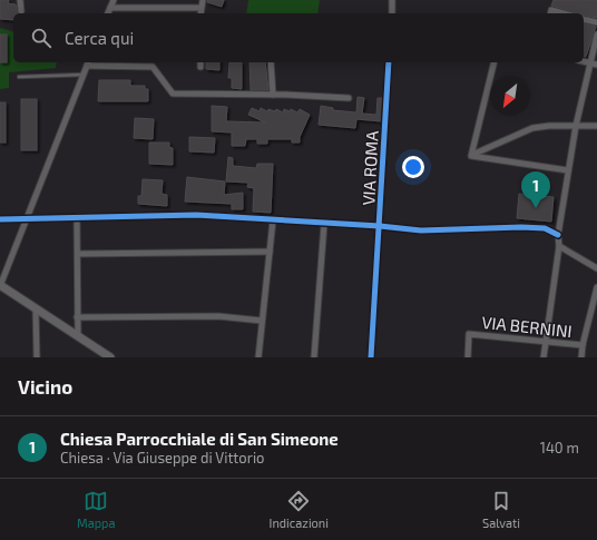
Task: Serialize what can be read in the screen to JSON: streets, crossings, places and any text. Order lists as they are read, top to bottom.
{
  "streets": {
    "street": ["VIA ROMA", "VIA BERNINI"]
  },
  "north": "bottom left",
  "page": {
    "search": "Cerca qui",
    "pins": "1",
    "heading": "Vicino",
    "list": [
      {
        "mark": "1",
        "name": "Chiesa Parrocchiale di San Simeone",
        "note": "Chiesa · Via Giuseppe di Vittorio",
        "value": "140 m"
      }
    ],
    "nav": ["Mappa", "Indicazioni", "Salvati"]
  }
}
